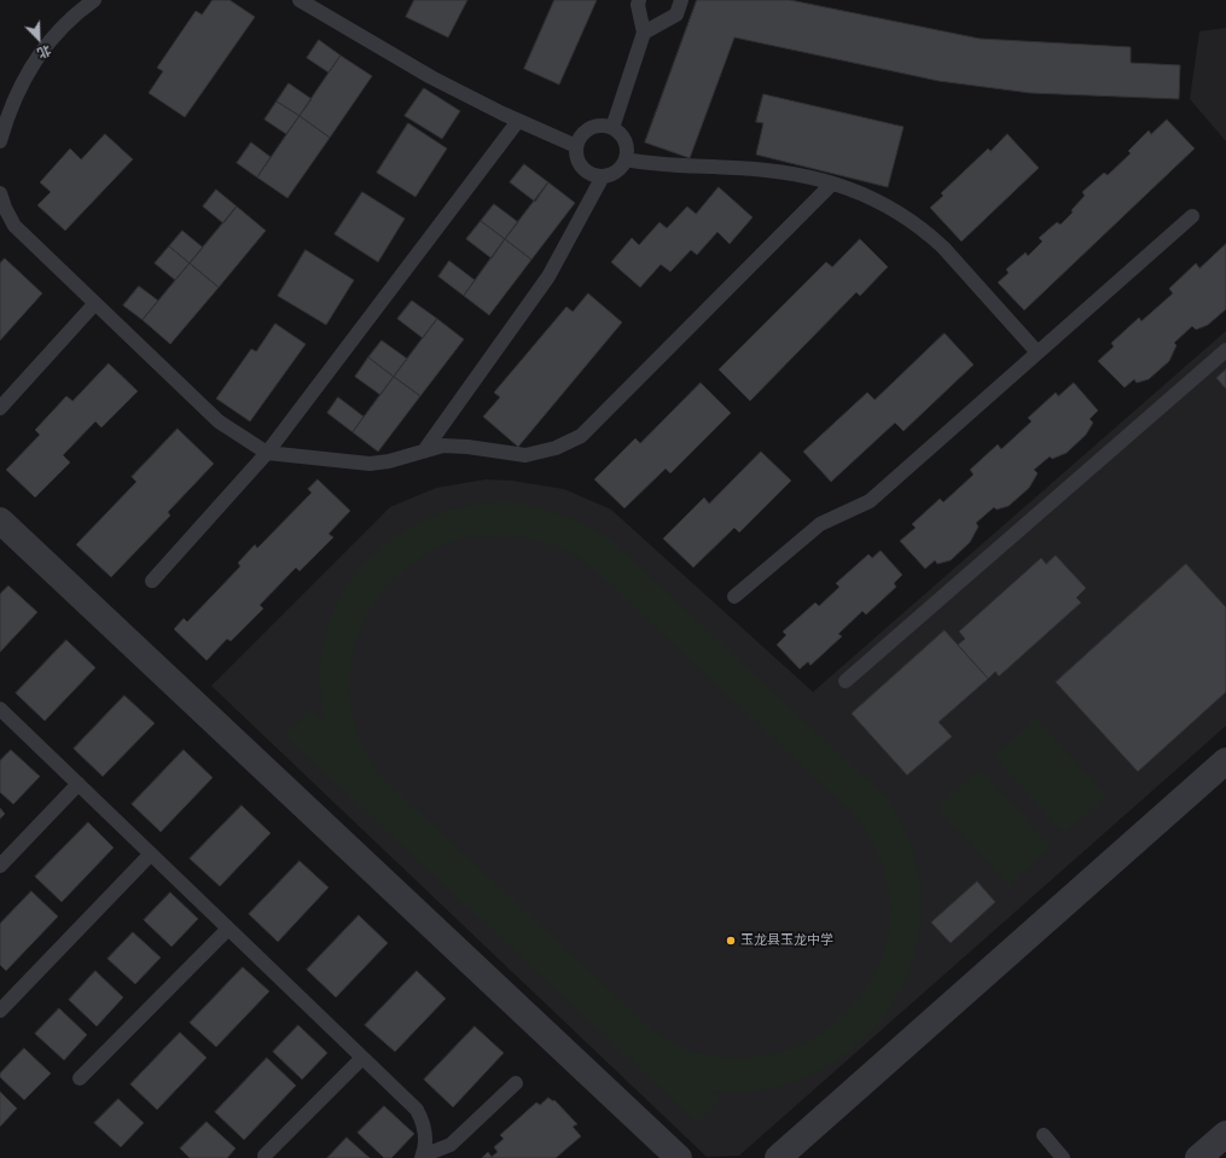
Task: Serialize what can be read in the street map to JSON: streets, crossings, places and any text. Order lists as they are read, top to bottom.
{
  "places": ["玉龙县玉龙中学"],
  "north": "bottom right"
}
